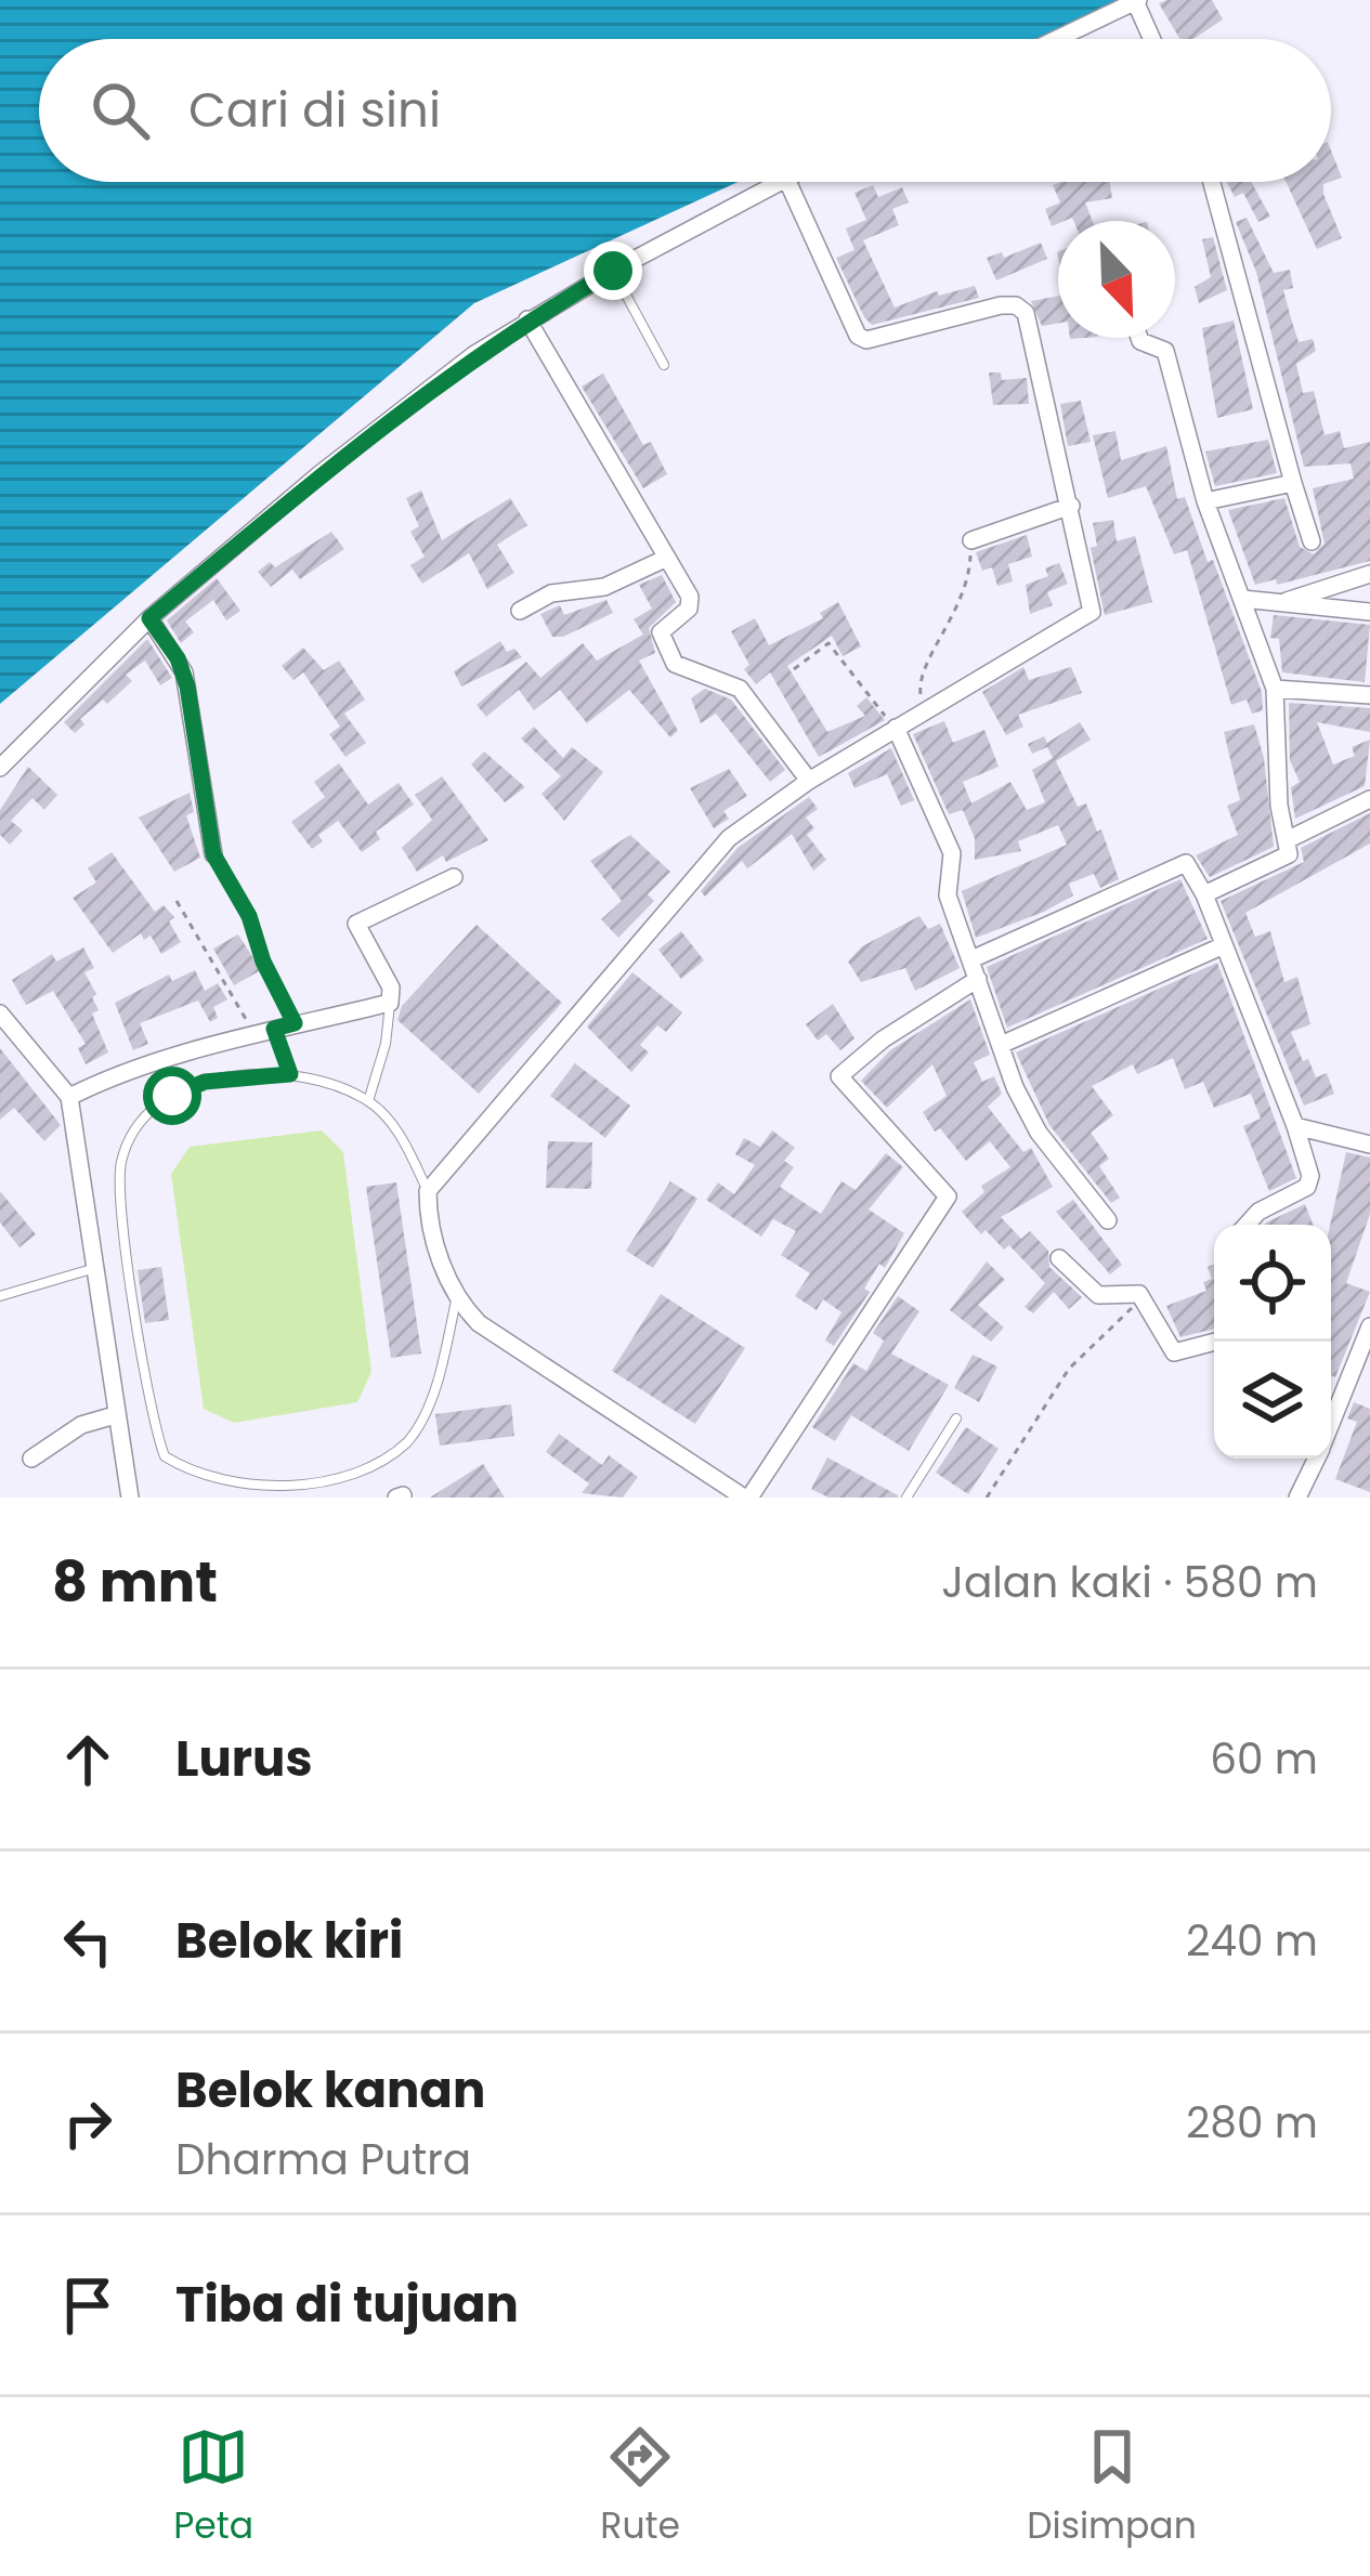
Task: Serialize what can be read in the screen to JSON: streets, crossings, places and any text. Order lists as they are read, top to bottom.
{
  "north": "bottom right",
  "page": {
    "search": "Cari di sini",
    "heading": ["8 mnt", "Jalan kaki · 580 m"],
    "list": [
      ["Lurus", "60 m"],
      ["Belok kiri", "240 m"],
      ["Belok kanan", "Dharma Putra", "280 m"],
      "Tiba di tujuan"
    ],
    "nav": ["Peta", "Rute", "Disimpan"]
  }
}
